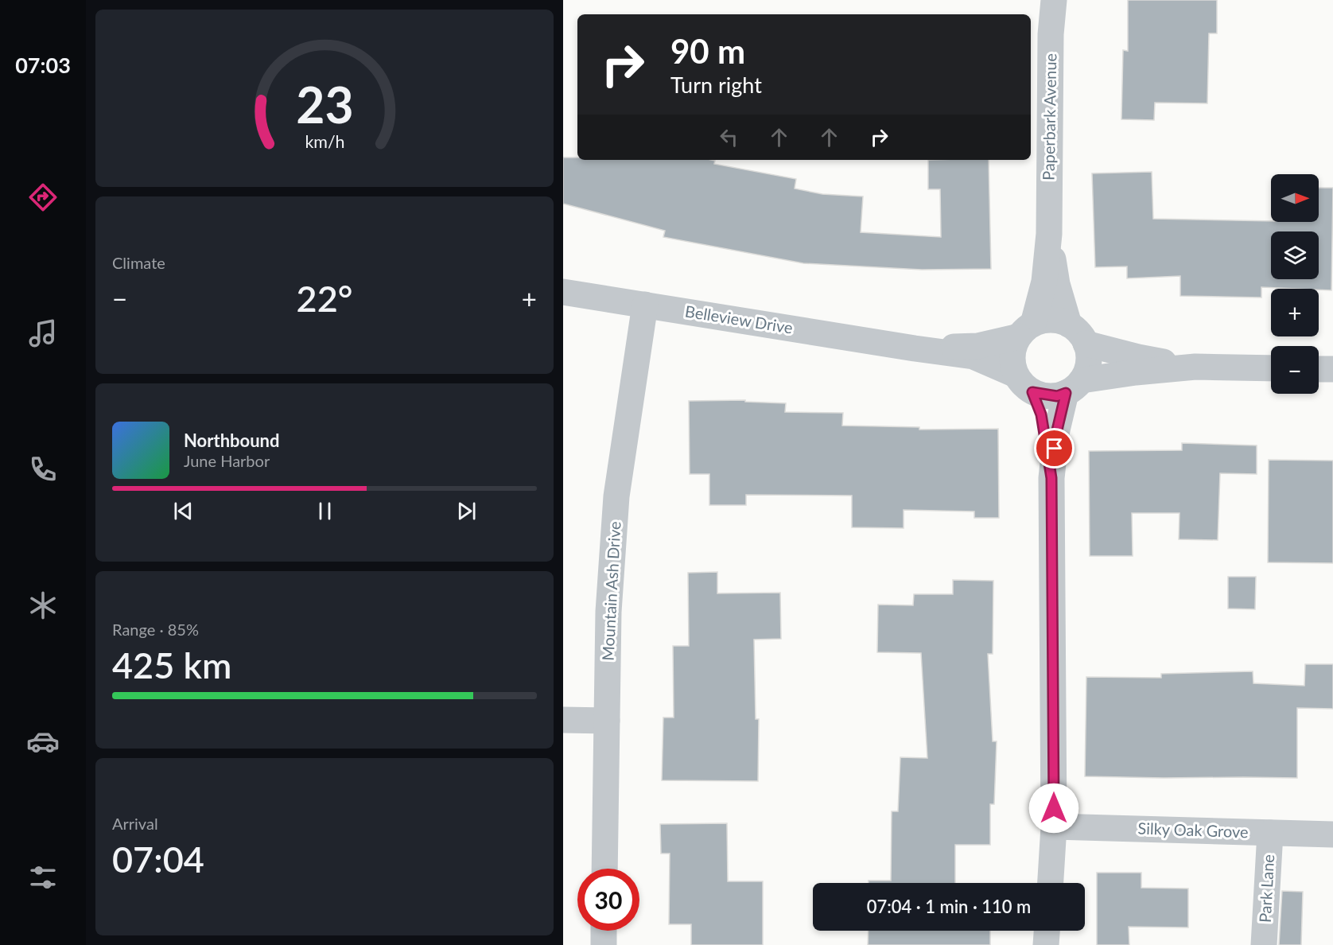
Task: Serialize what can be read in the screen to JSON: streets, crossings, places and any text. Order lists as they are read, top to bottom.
{
  "streets": {
    "street": [
      "Paperbark Avenue",
      "Belleview Drive",
      "Mountain Ash Drive",
      "Silky Oak Grove",
      "Park Lane"
    ]
  },
  "crossings": [
    ["Paperbark Avenue", "Belleview Drive"],
    ["Belleview Drive", "Mountain Ash Drive"],
    ["Silky Oak Grove", "Park Lane"]
  ],
  "north": "right",
  "page": {
    "tabs": "07:03",
    "turn": ["90 m", "Turn right"],
    "map_buttons": ["+", "−"],
    "tile": [
      "Climate",
      ["Range · 85%", "425 km"],
      ["Arrival", "07:04"]
    ],
    "heat": ["−", "22°", "+"],
    "song": ["Northbound", "June Harbor"],
    "limit": "30",
    "trip": "07:04 · 1 min · 110 m",
    "gauge": ["23", "km/h"]
  }
}
